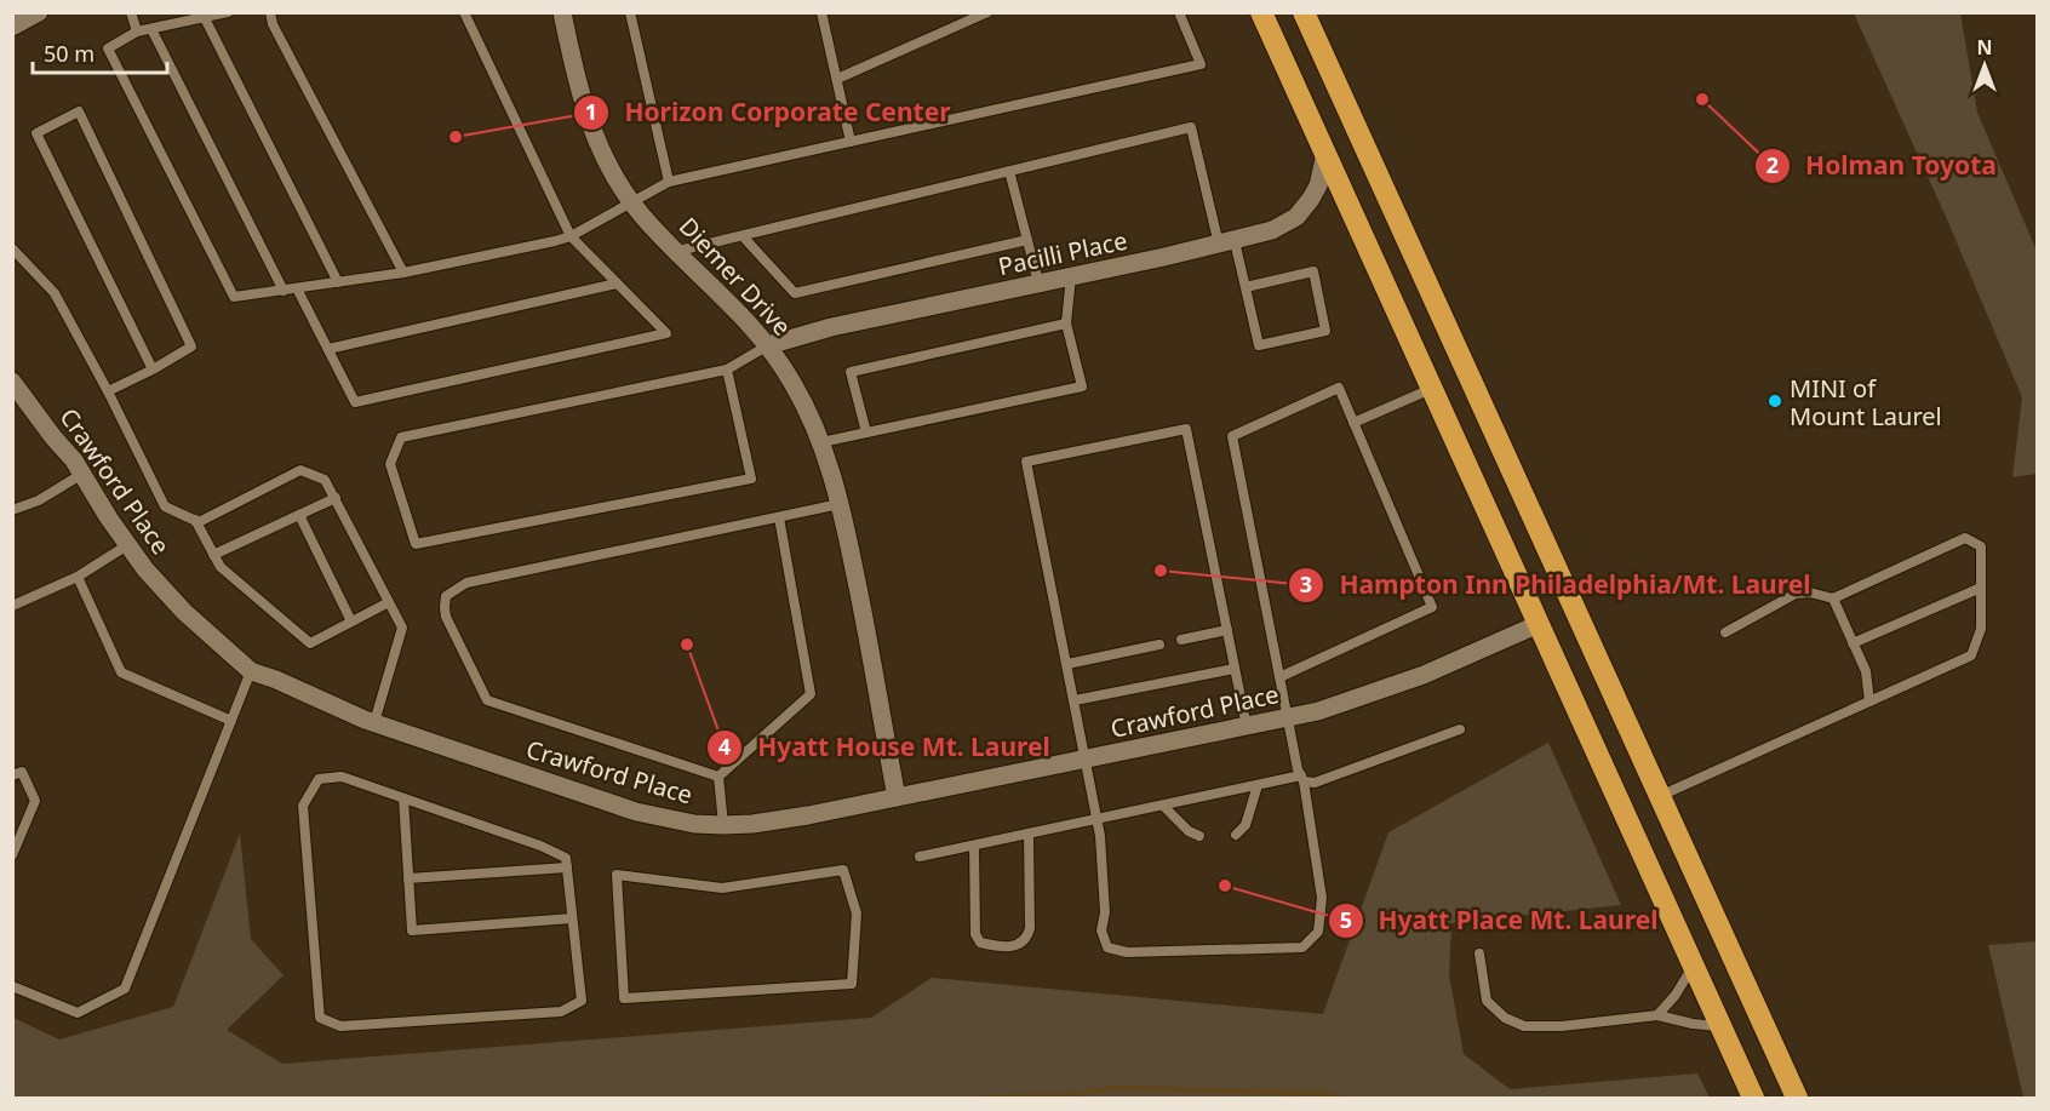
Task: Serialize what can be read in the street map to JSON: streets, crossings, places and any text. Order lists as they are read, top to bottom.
{
  "streets": {
    "street": ["Pacilli Place", "Diemer Drive", "Crawford Place"]
  },
  "crossings": [
    ["Pacilli Place", "Diemer Drive"],
    ["Diemer Drive", "Crawford Place"]
  ],
  "places": [
    "Holman Toyota",
    "Horizon Corporate Center",
    "MINI of Mount Laurel",
    "Hampton Inn Philadelphia/Mt. Laurel",
    "Hyatt House Mt. Laurel",
    "Hyatt Place Mt. Laurel"
  ],
  "scale_bar": "50 m",
  "north": "top"
}
